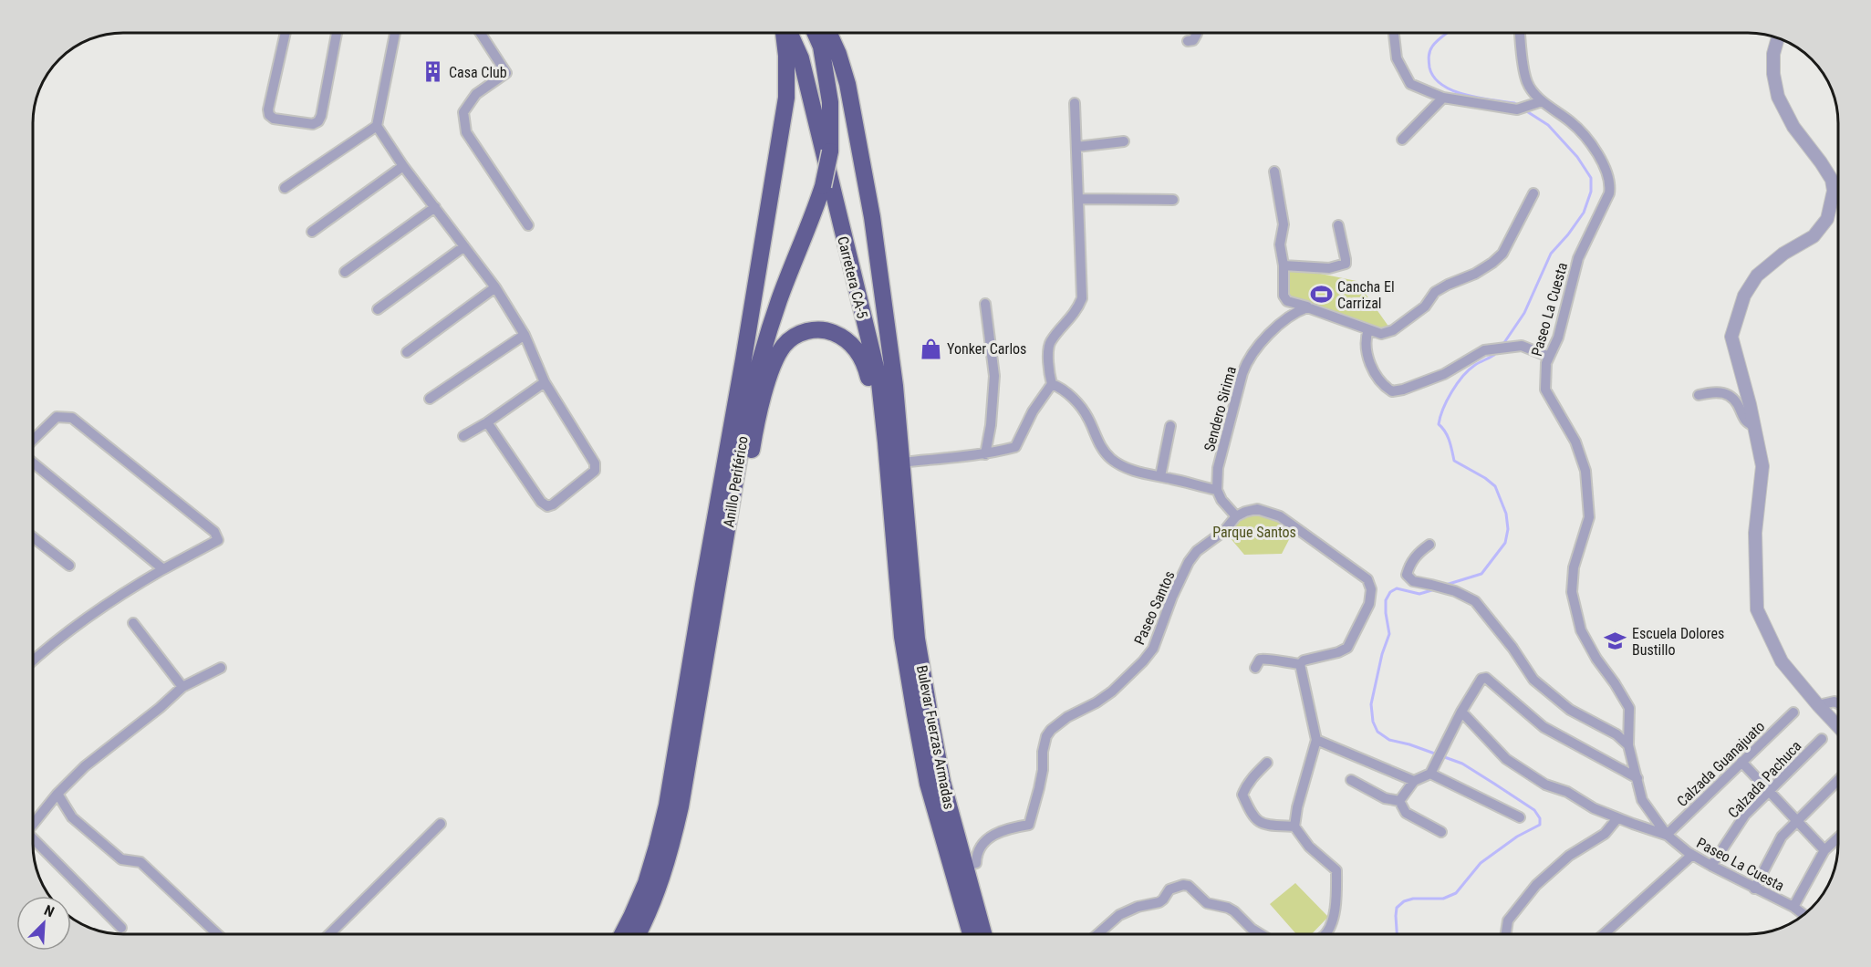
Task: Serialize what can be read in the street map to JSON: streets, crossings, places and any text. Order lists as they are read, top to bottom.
{
  "streets": {
    "highway": ["Carretera CA-5", "Anillo Periférico", "Bulevar Fuerzas Armadas"],
    "street": [
      "Paseo La Cuesta",
      "Sendero Sirima",
      "Paseo Santos",
      "Calzada Guanajuato",
      "Calzada Pachuca"
    ]
  },
  "crossings": [
    ["Carretera CA-5", "Bulevar Fuerzas Armadas"],
    ["Paseo La Cuesta", "Calzada Guanajuato"],
    ["Paseo La Cuesta", "Calzada Pachuca"],
    ["Paseo Santos", "Bulevar Fuerzas Armadas"]
  ],
  "parks": ["Parque Santos"],
  "places": {
    "building": ["Casa Club"],
    "sports": ["Cancha El Carrizal"],
    "shop": ["Yonker Carlos"],
    "school or university": ["Escuela Dolores Bustillo"]
  },
  "north": "top right"
}
